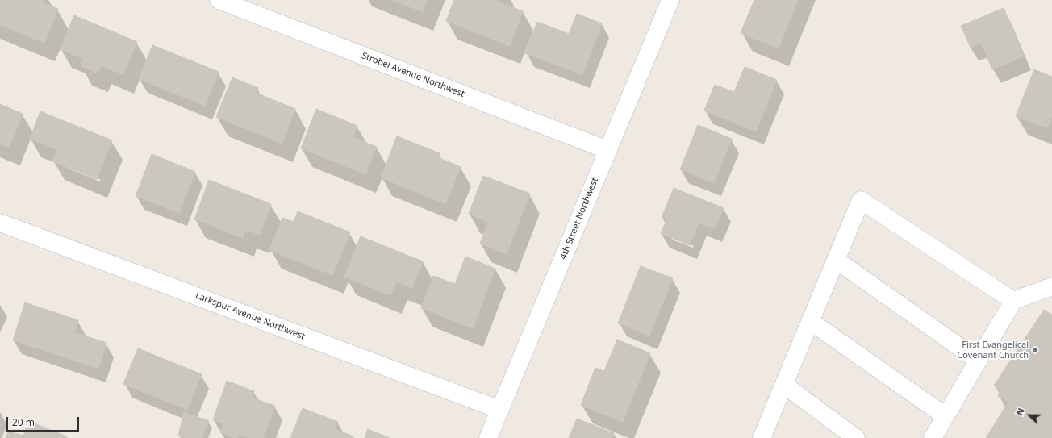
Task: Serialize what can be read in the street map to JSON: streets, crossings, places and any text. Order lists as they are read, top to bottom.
{
  "streets": {
    "street": ["Strobel Avenue Northwest", "4th Street Northwest", "Larkspur Avenue Northwest"]
  },
  "crossings": [
    ["Strobel Avenue Northwest", "4th Street Northwest"],
    ["4th Street Northwest", "Larkspur Avenue Northwest"]
  ],
  "places": ["First Evangelical Covenant Church"],
  "scale_bar": "20 m",
  "north": "left"
}
